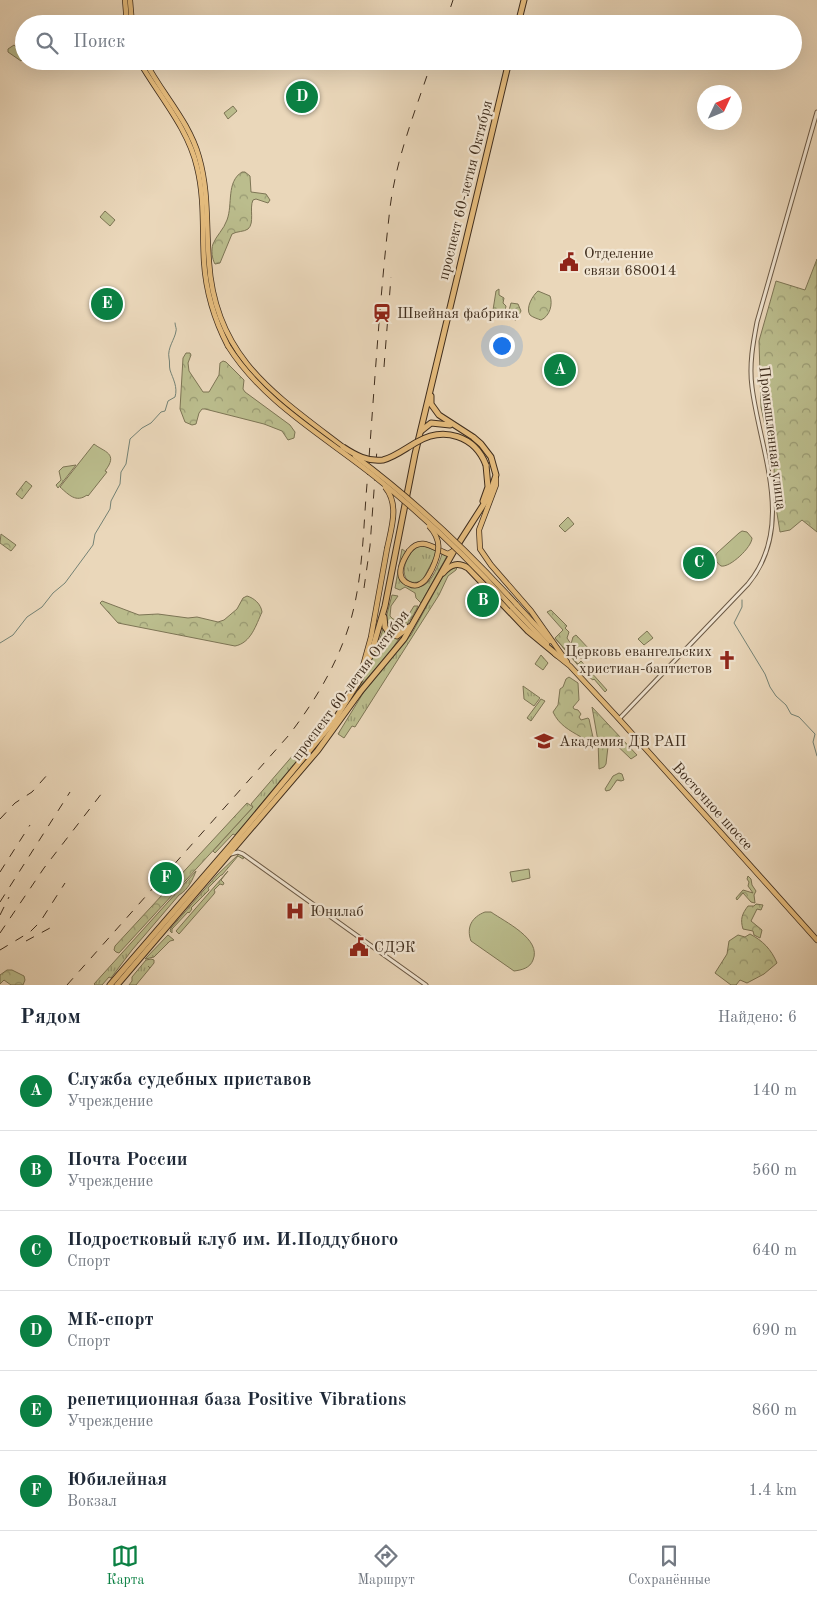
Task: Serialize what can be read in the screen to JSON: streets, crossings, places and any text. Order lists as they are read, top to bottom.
{
  "streets": {
    "highway": ["проспект 60-летия Октября"],
    "main road": ["Восточное шоссе"],
    "street": ["Промышленная улица"]
  },
  "crossings": [
    ["Промышленная улица", "Восточное шоссе"]
  ],
  "places": {
    "public building": ["Отделение связи 680014", "СДЭК"],
    "station": ["Швейная фабрика"],
    "church": ["Церковь евангельских христиан-баптистов"],
    "school or university": ["Академия ДВ РАП"],
    "hospital": ["Юнилаб"]
  },
  "north": "top right",
  "page": {
    "search": "Поиск",
    "pins": [
      "D",
      "E",
      "A",
      "C",
      "B",
      "F"
    ],
    "heading": ["Рядом", "Найдено: 6"],
    "list": [
      {
        "mark": "A",
        "name": "Служба судебных приставов",
        "note": "Учреждение",
        "value": "140 m"
      },
      {
        "mark": "B",
        "name": "Почта России",
        "note": "Учреждение",
        "value": "560 m"
      },
      {
        "mark": "C",
        "name": "Подростковый клуб им. И.Поддубного",
        "note": "Спорт",
        "value": "640 m"
      },
      {
        "mark": "D",
        "name": "МК-спорт",
        "note": "Спорт",
        "value": "690 m"
      },
      {
        "mark": "E",
        "name": "репетиционная база Positive Vibrations",
        "note": "Учреждение",
        "value": "860 m"
      },
      {
        "mark": "F",
        "name": "Юбилейная",
        "note": "Вокзал",
        "value": "1.4 km"
      }
    ],
    "nav": ["Карта", "Маршрут", "Сохранённые"]
  }
}
